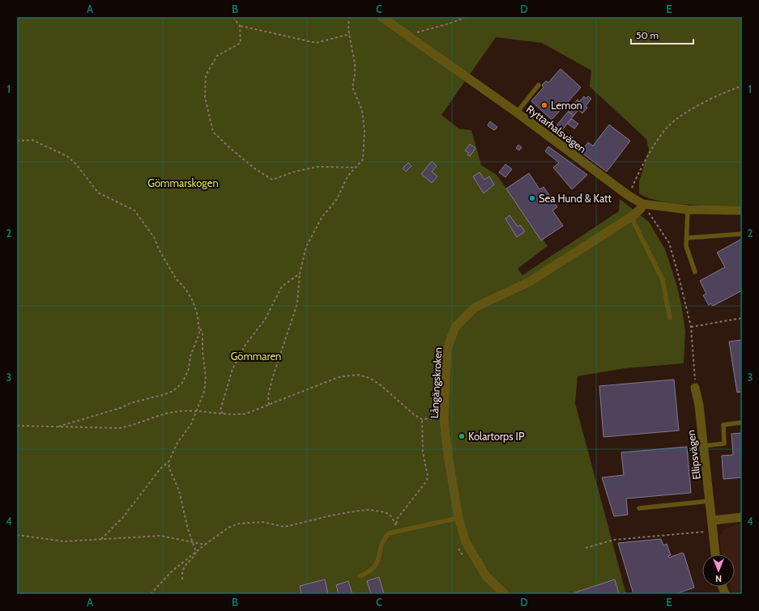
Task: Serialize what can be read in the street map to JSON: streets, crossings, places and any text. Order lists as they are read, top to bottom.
{
  "streets": {
    "street": ["Ryttarhalsvägen", "Långängskroken", "Ellipsvägen"]
  },
  "crossings": [
    ["Ryttarhalsvägen", "Långängskroken"]
  ],
  "parks": ["Gömmarskogen", "Gömmaren"],
  "places": ["Lemon", "Sea Hund & Katt", "Kolartorps IP"],
  "scale_bar": "50 m",
  "north": "bottom",
  "grid": {
    "columns": [
      "A",
      "B",
      "C",
      "D",
      "E"
    ],
    "rows": [
      "1",
      "2",
      "3",
      "4"
    ]
  }
}
